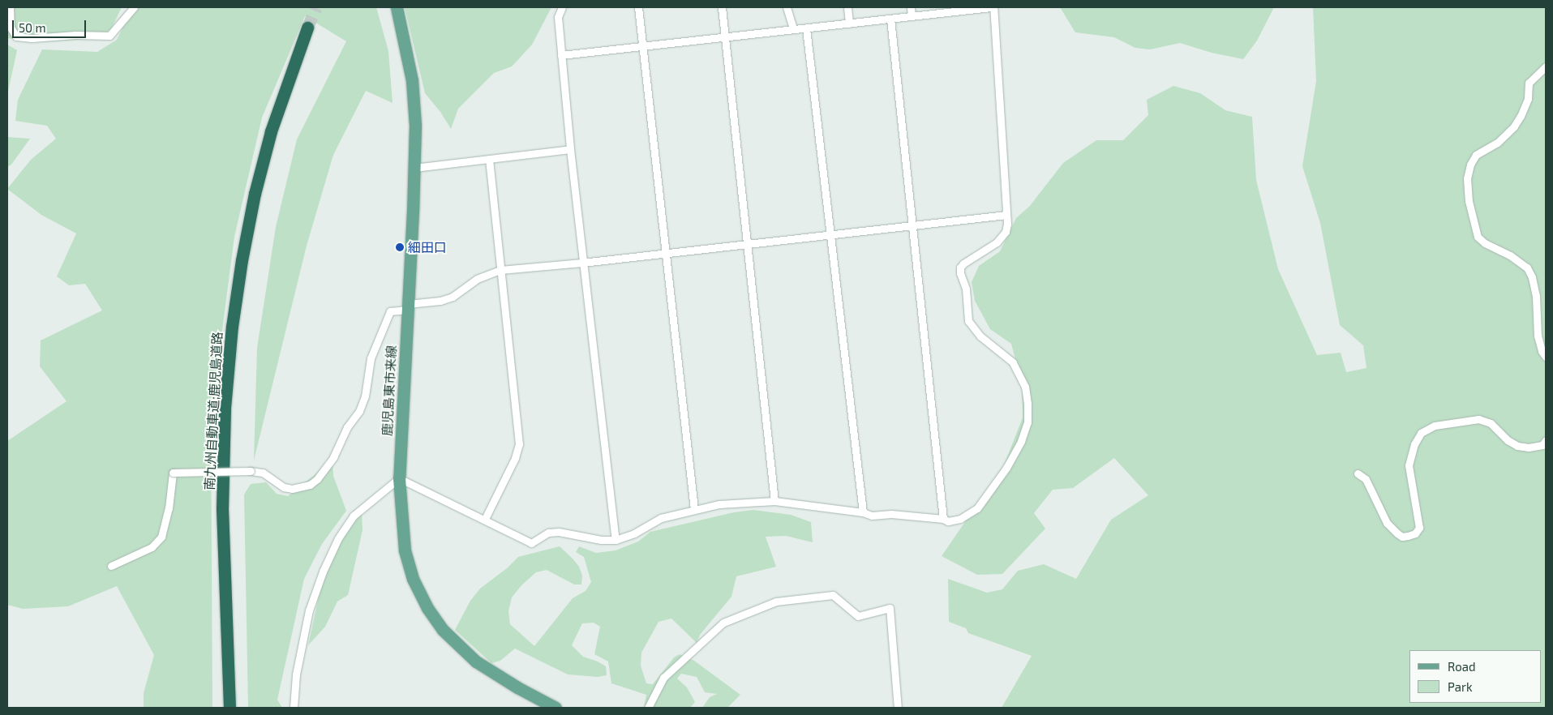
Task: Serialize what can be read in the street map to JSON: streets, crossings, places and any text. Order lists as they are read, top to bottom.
{
  "streets": {
    "highway": ["南九州自動車道;鹿児島道路"],
    "main road": ["鹿児島東市来線"]
  },
  "places": ["細田口"],
  "legend": ["Road", "Park"],
  "scale_bar": "50 m"
}
